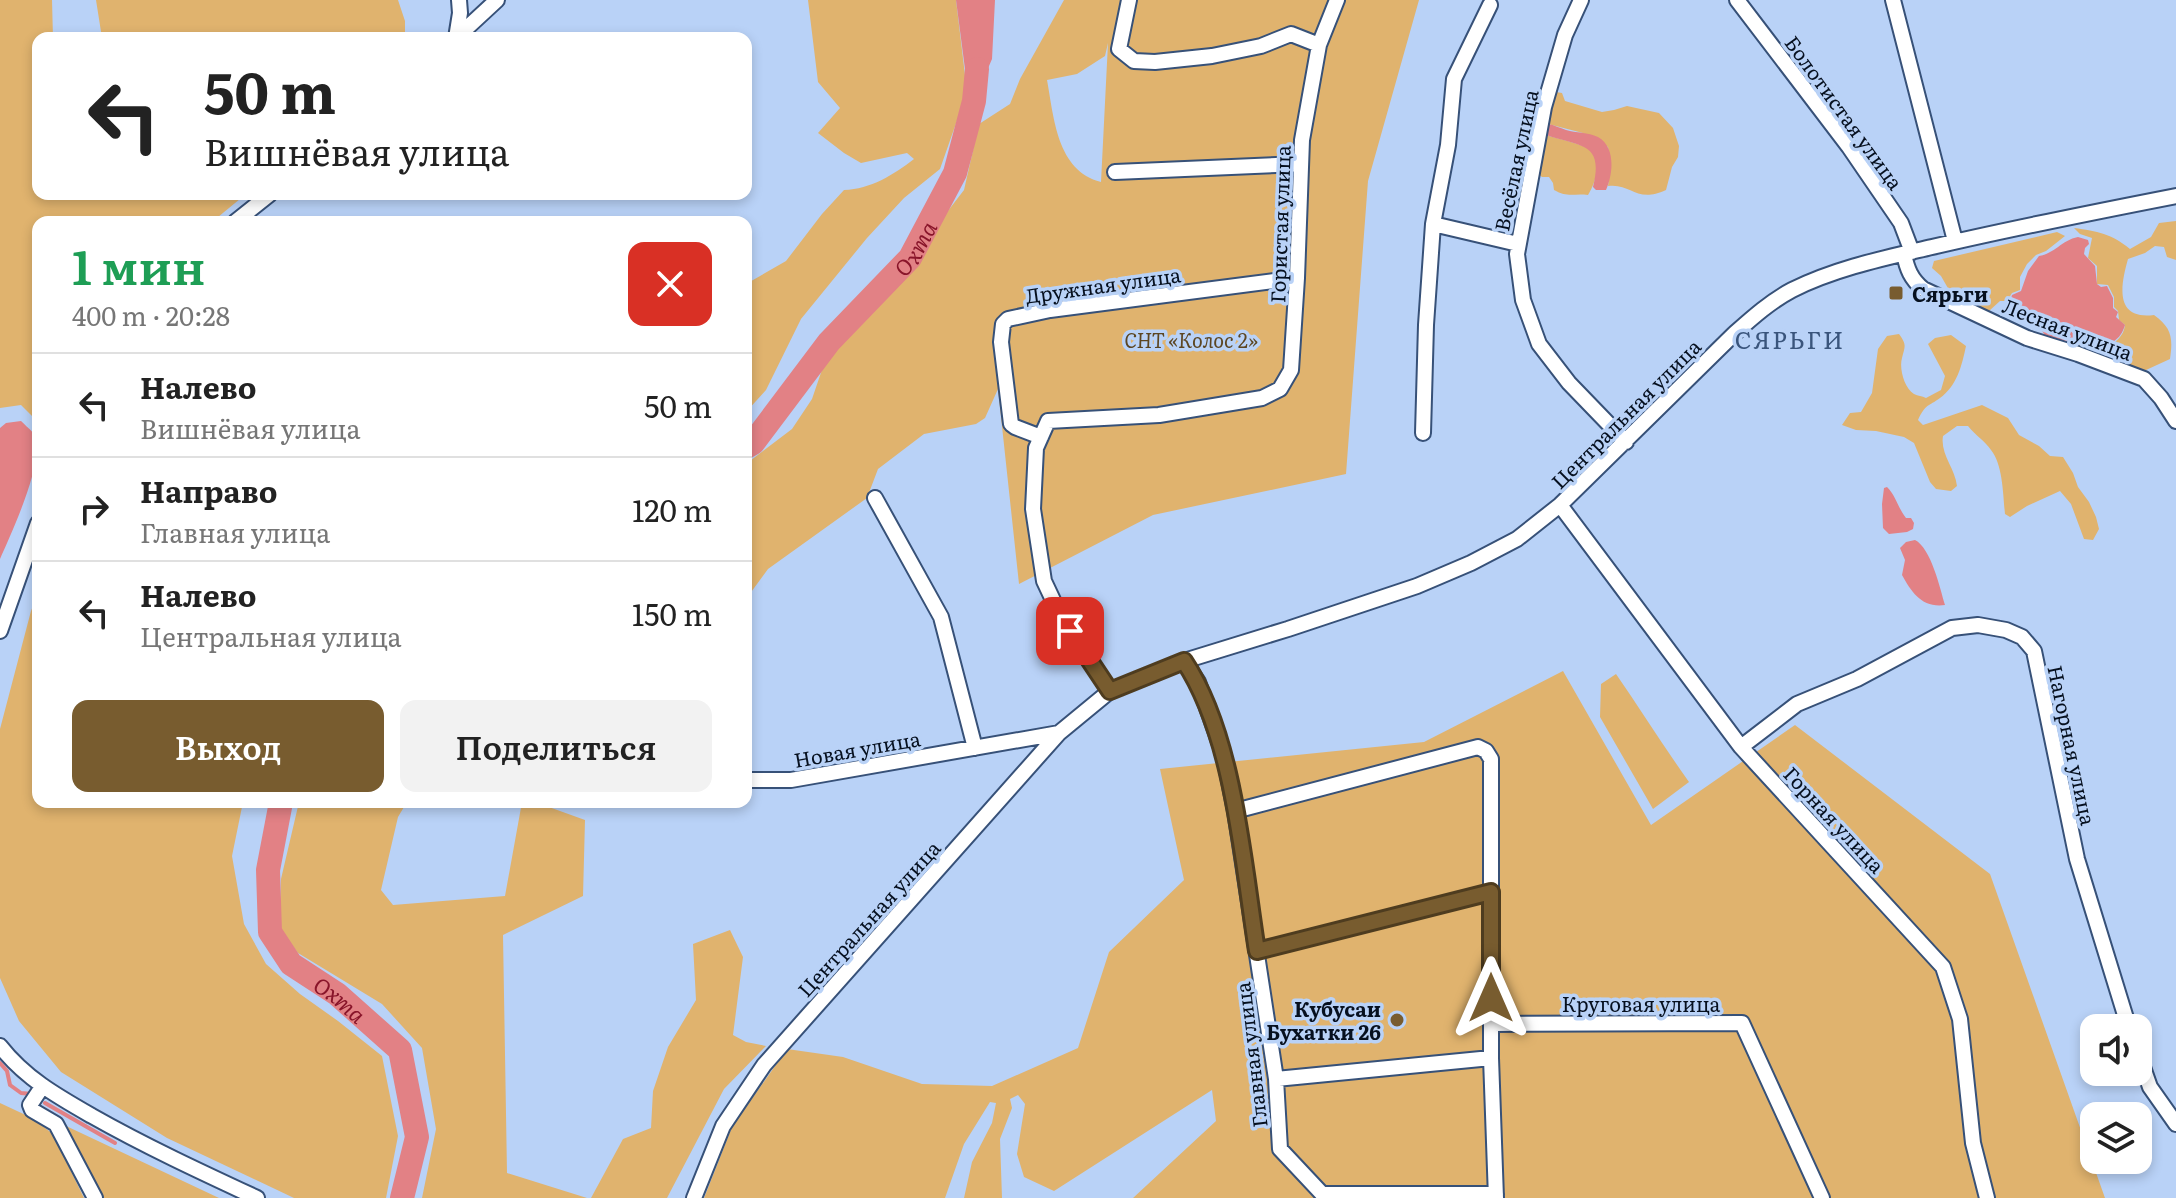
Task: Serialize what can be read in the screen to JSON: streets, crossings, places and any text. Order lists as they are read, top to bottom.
{
  "streets": {
    "street": [
      "Болотистая улица",
      "Весёлая улица",
      "Гористая улица",
      "Дружная улица",
      "Лесная улица",
      "Центральная улица",
      "Нагорная улица",
      "Новая улица",
      "Горная улица",
      "Круговая улица",
      "Главная улица"
    ]
  },
  "crossings": [
    ["Болотистая улица", "Лесная улица"],
    ["Болотистая улица", "Центральная улица"],
    ["Весёлая улица", "Центральная улица"],
    ["Гористая улица", "Дружная улица"],
    ["Лесная улица", "Центральная улица"],
    ["Центральная улица", "Новая улица"],
    ["Центральная улица", "Горная улица"],
    ["Центральная улица", "Главная улица"],
    ["Нагорная улица", "Горная улица"]
  ],
  "districts": ["СЯРЬГИ"],
  "water": ["Охта"],
  "parks": ["СНТ «Колос 2»"],
  "places": {
    "transit": ["Сярьги"],
    "other": ["Кубусаи Бухатки 26"]
  },
  "page": {
    "turn": ["50 m", "Вишнёвая улица"],
    "heading": ["1 мин", "400 m · 20:28"],
    "list": [
      {
        "name": "Налево",
        "note": "Вишнёвая улица",
        "value": "50 m"
      },
      {
        "name": "Направо",
        "note": "Главная улица",
        "value": "120 m"
      },
      {
        "name": "Налево",
        "note": "Центральная улица",
        "value": "150 m"
      }
    ],
    "buttons": ["Выход", "Поделиться"]
  }
}
